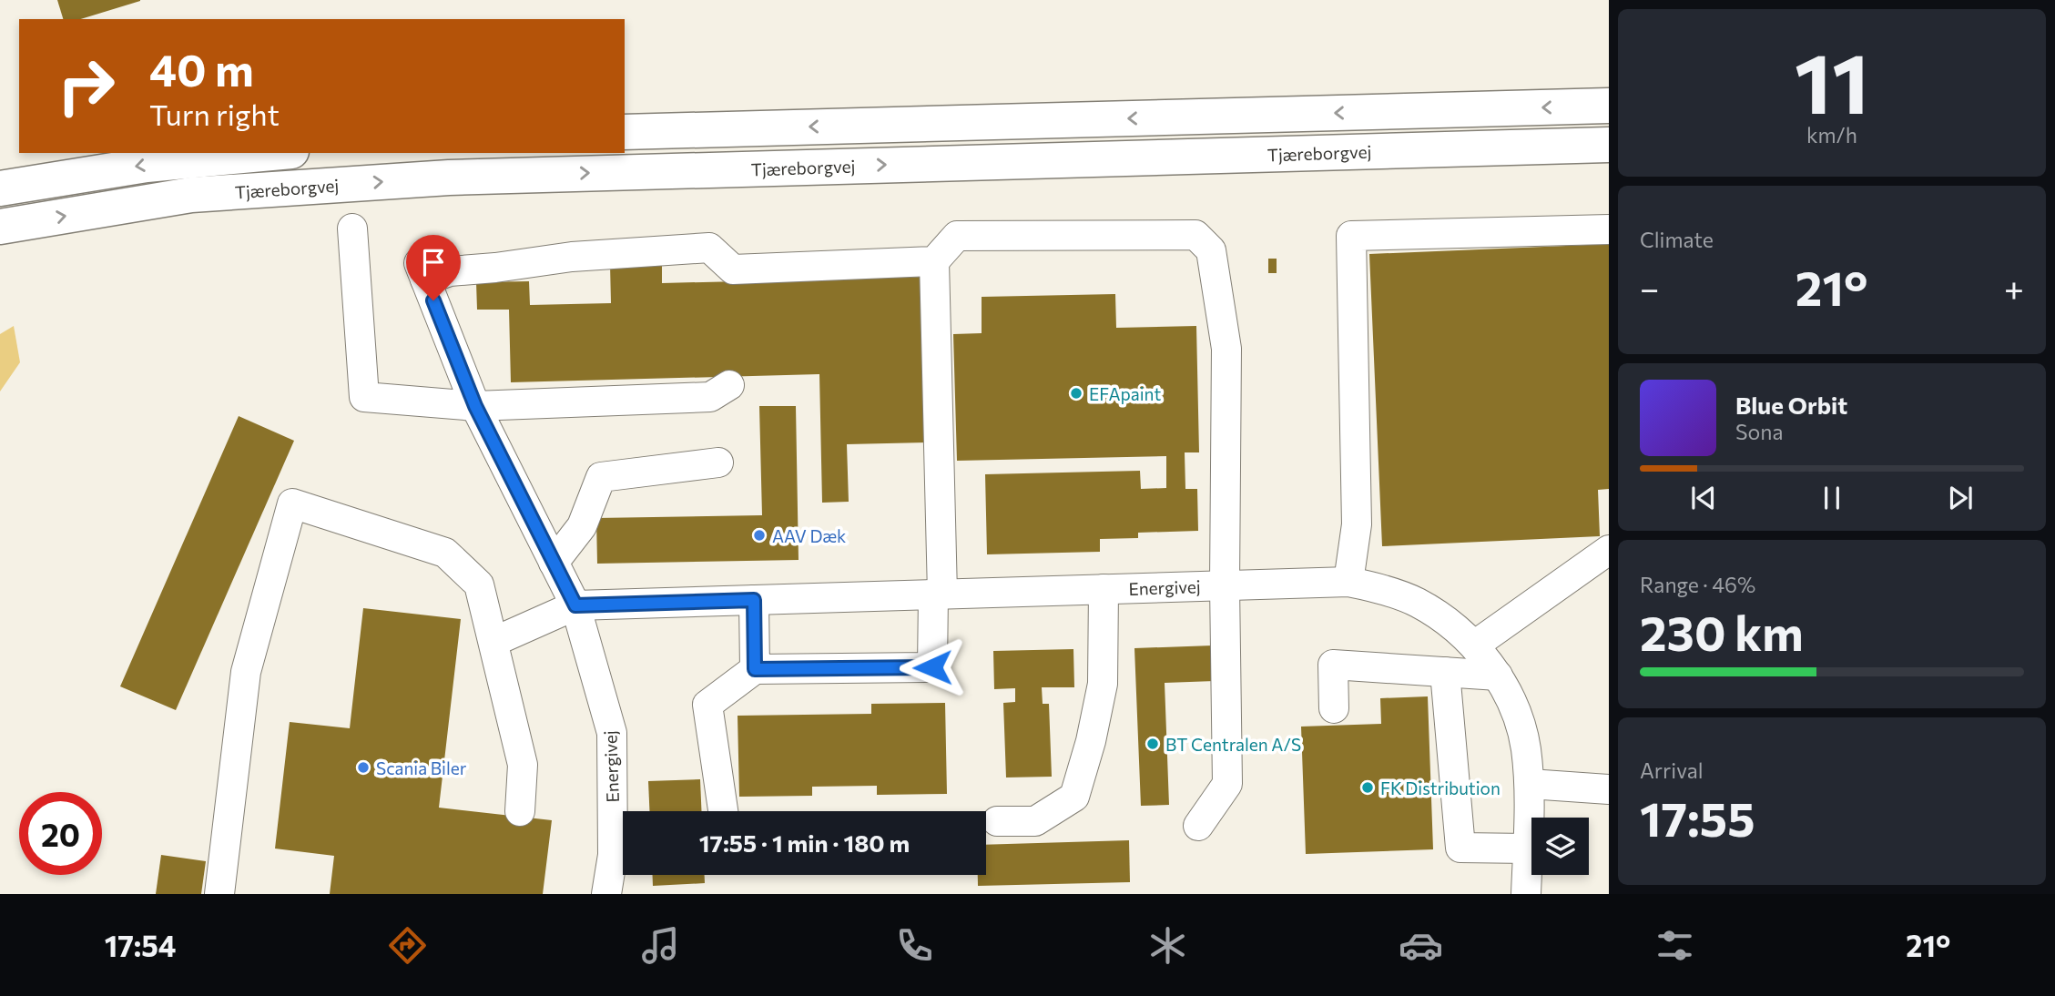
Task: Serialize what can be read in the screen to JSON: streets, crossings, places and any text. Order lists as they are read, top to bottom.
{
  "streets": {
    "highway": ["Tjæreborgvej"],
    "street": ["Energivej"]
  },
  "places": [
    "EFApaint",
    "AAV Dæk",
    "BT Centralen A/S",
    "Scania Biler",
    "FK Distribution"
  ],
  "page": {
    "tile": [
      ["11", "km/h"],
      "Climate",
      ["Range · 46%", "230 km"],
      ["Arrival", "17:55"]
    ],
    "turn": ["40 m", "Turn right"],
    "heat": ["−", "21°", "+"],
    "song": ["Blue Orbit", "Sona"],
    "limit": "20",
    "trip": "17:55 · 1 min · 180 m",
    "tabs": ["17:54", "21°"]
  }
}
